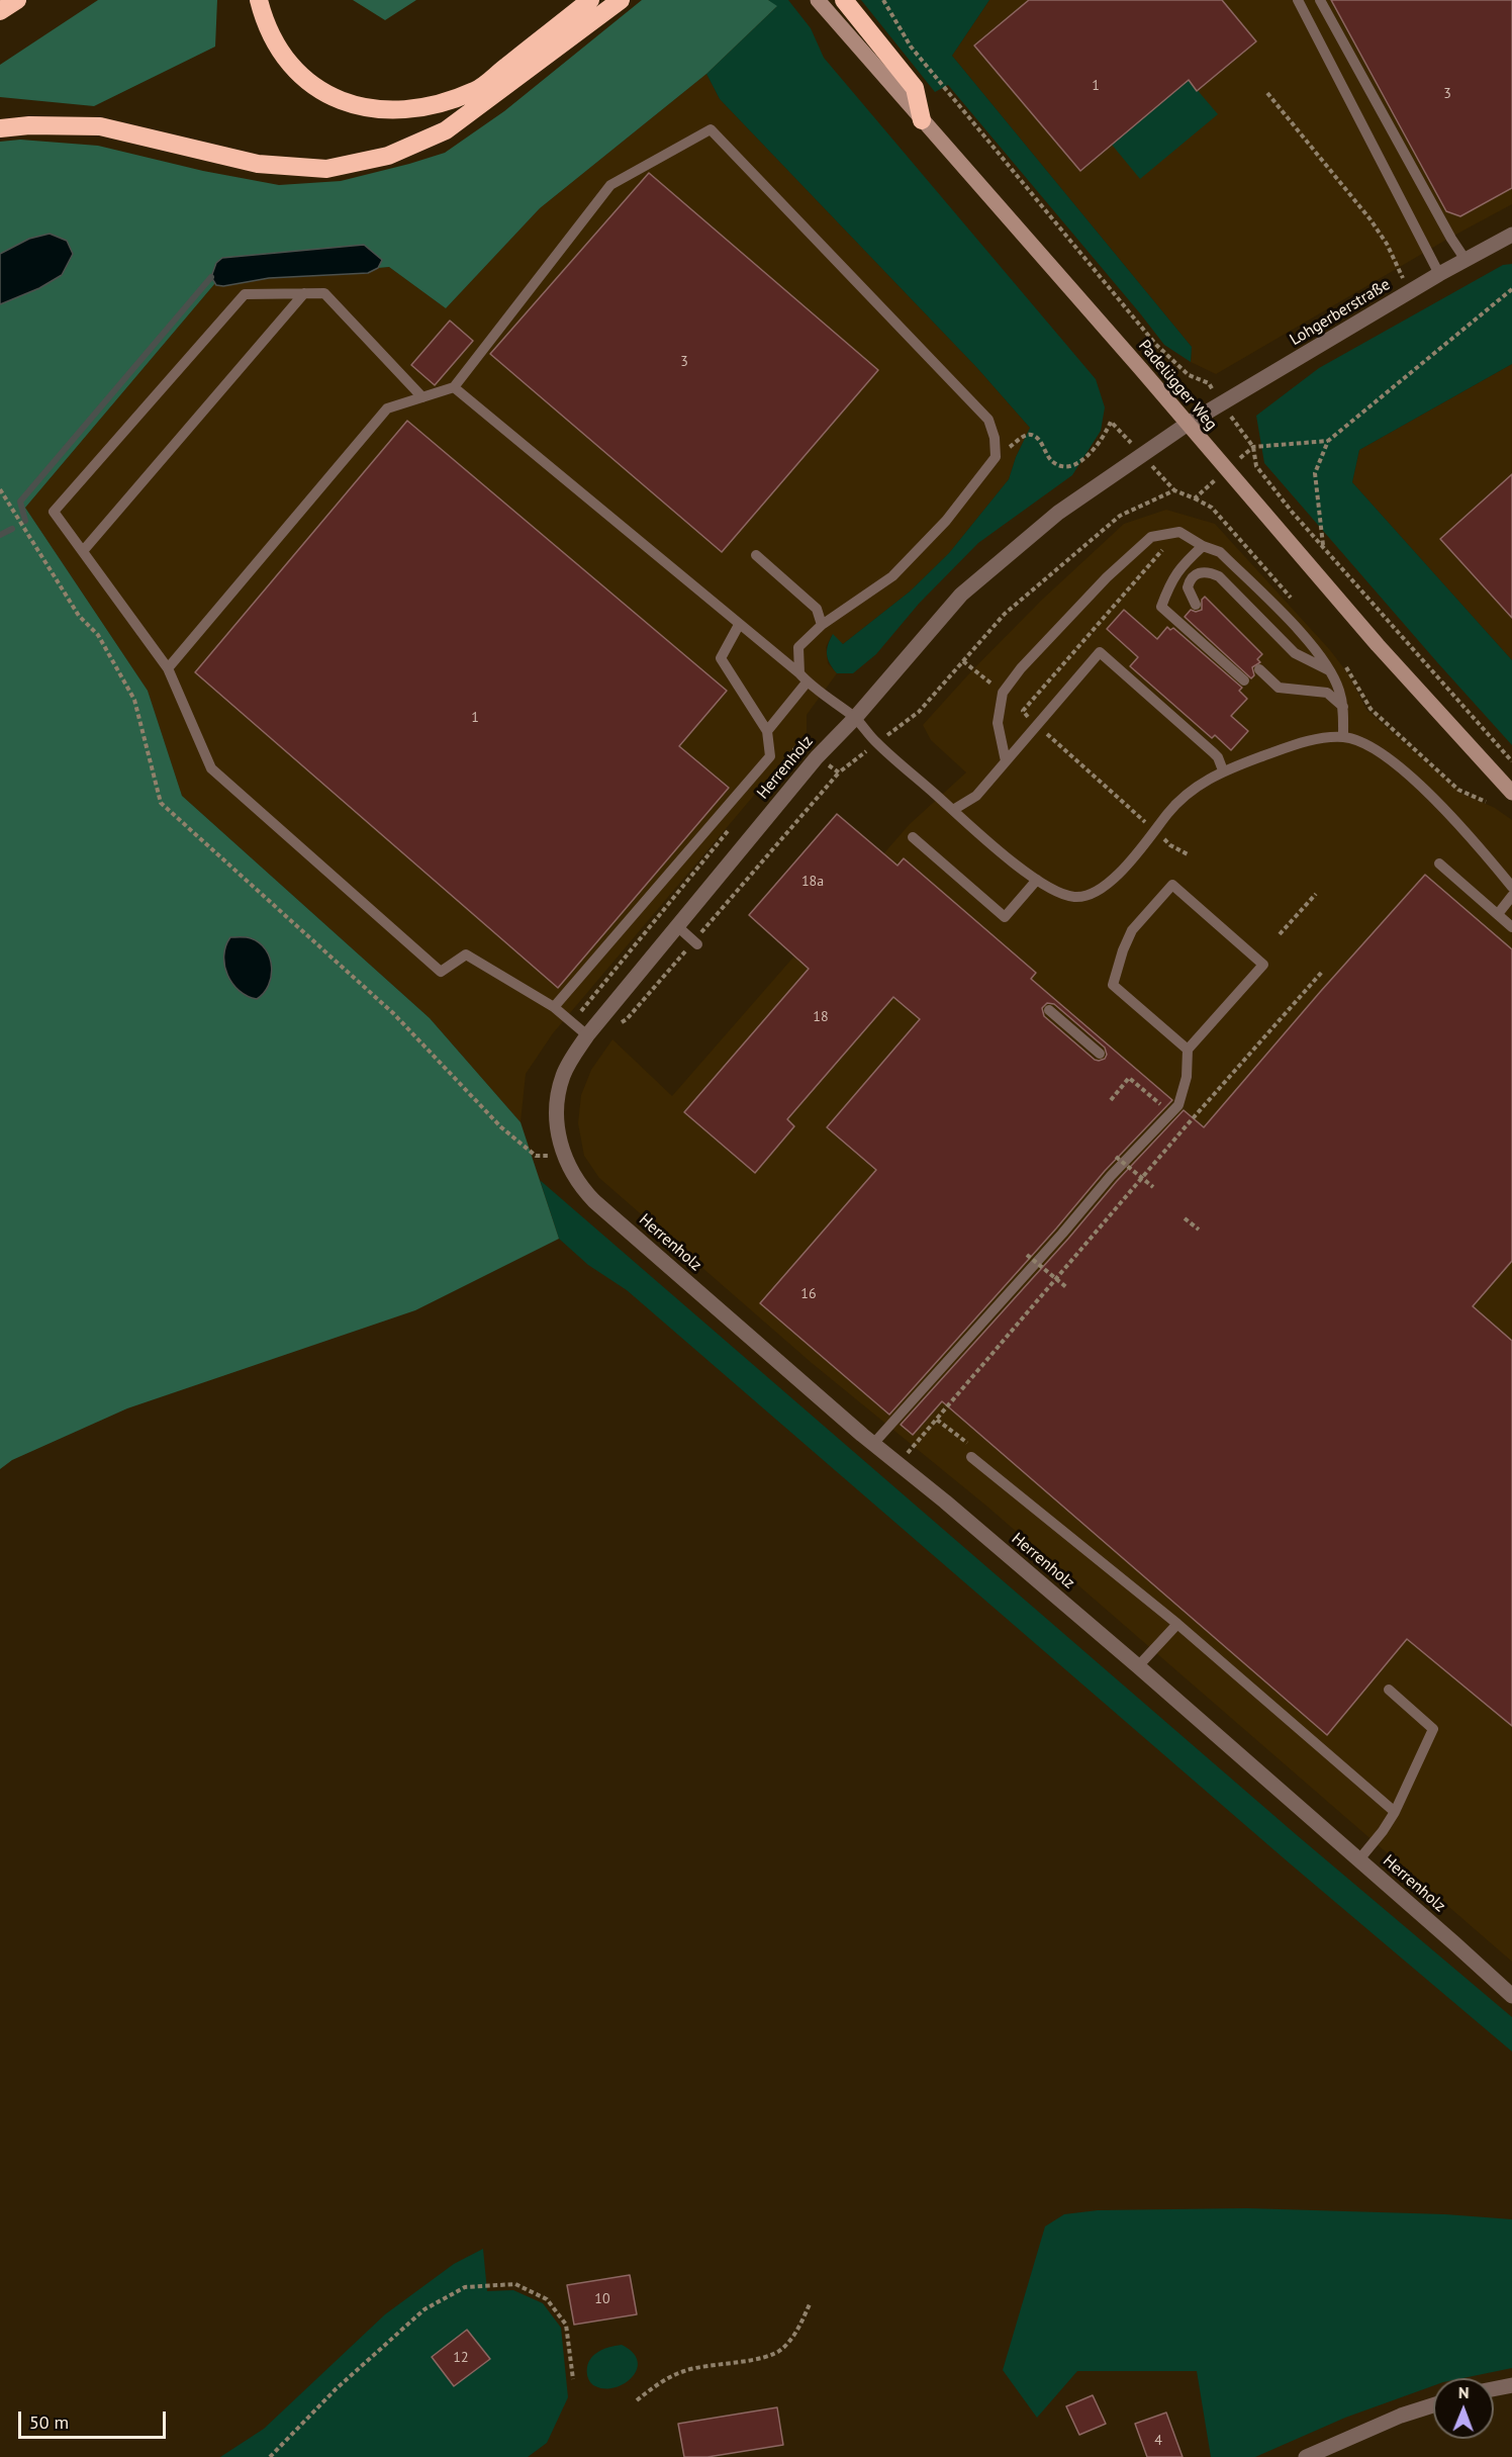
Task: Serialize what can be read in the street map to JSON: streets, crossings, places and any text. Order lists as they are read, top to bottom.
{
  "streets": {
    "main road": ["Padelügger Weg"],
    "street": ["Lohgerberstraße", "Herrenholz"]
  },
  "crossings": [
    ["Lohgerberstraße", "Padelügger Weg"],
    ["Lohgerberstraße", "Herrenholz"],
    ["Padelügger Weg", "Herrenholz"]
  ],
  "house_numbers": [
    "1",
    "3",
    "3",
    "1",
    "18a",
    "18",
    "16",
    "10",
    "12",
    "4"
  ],
  "scale_bar": "50 m",
  "north": "top"
}
